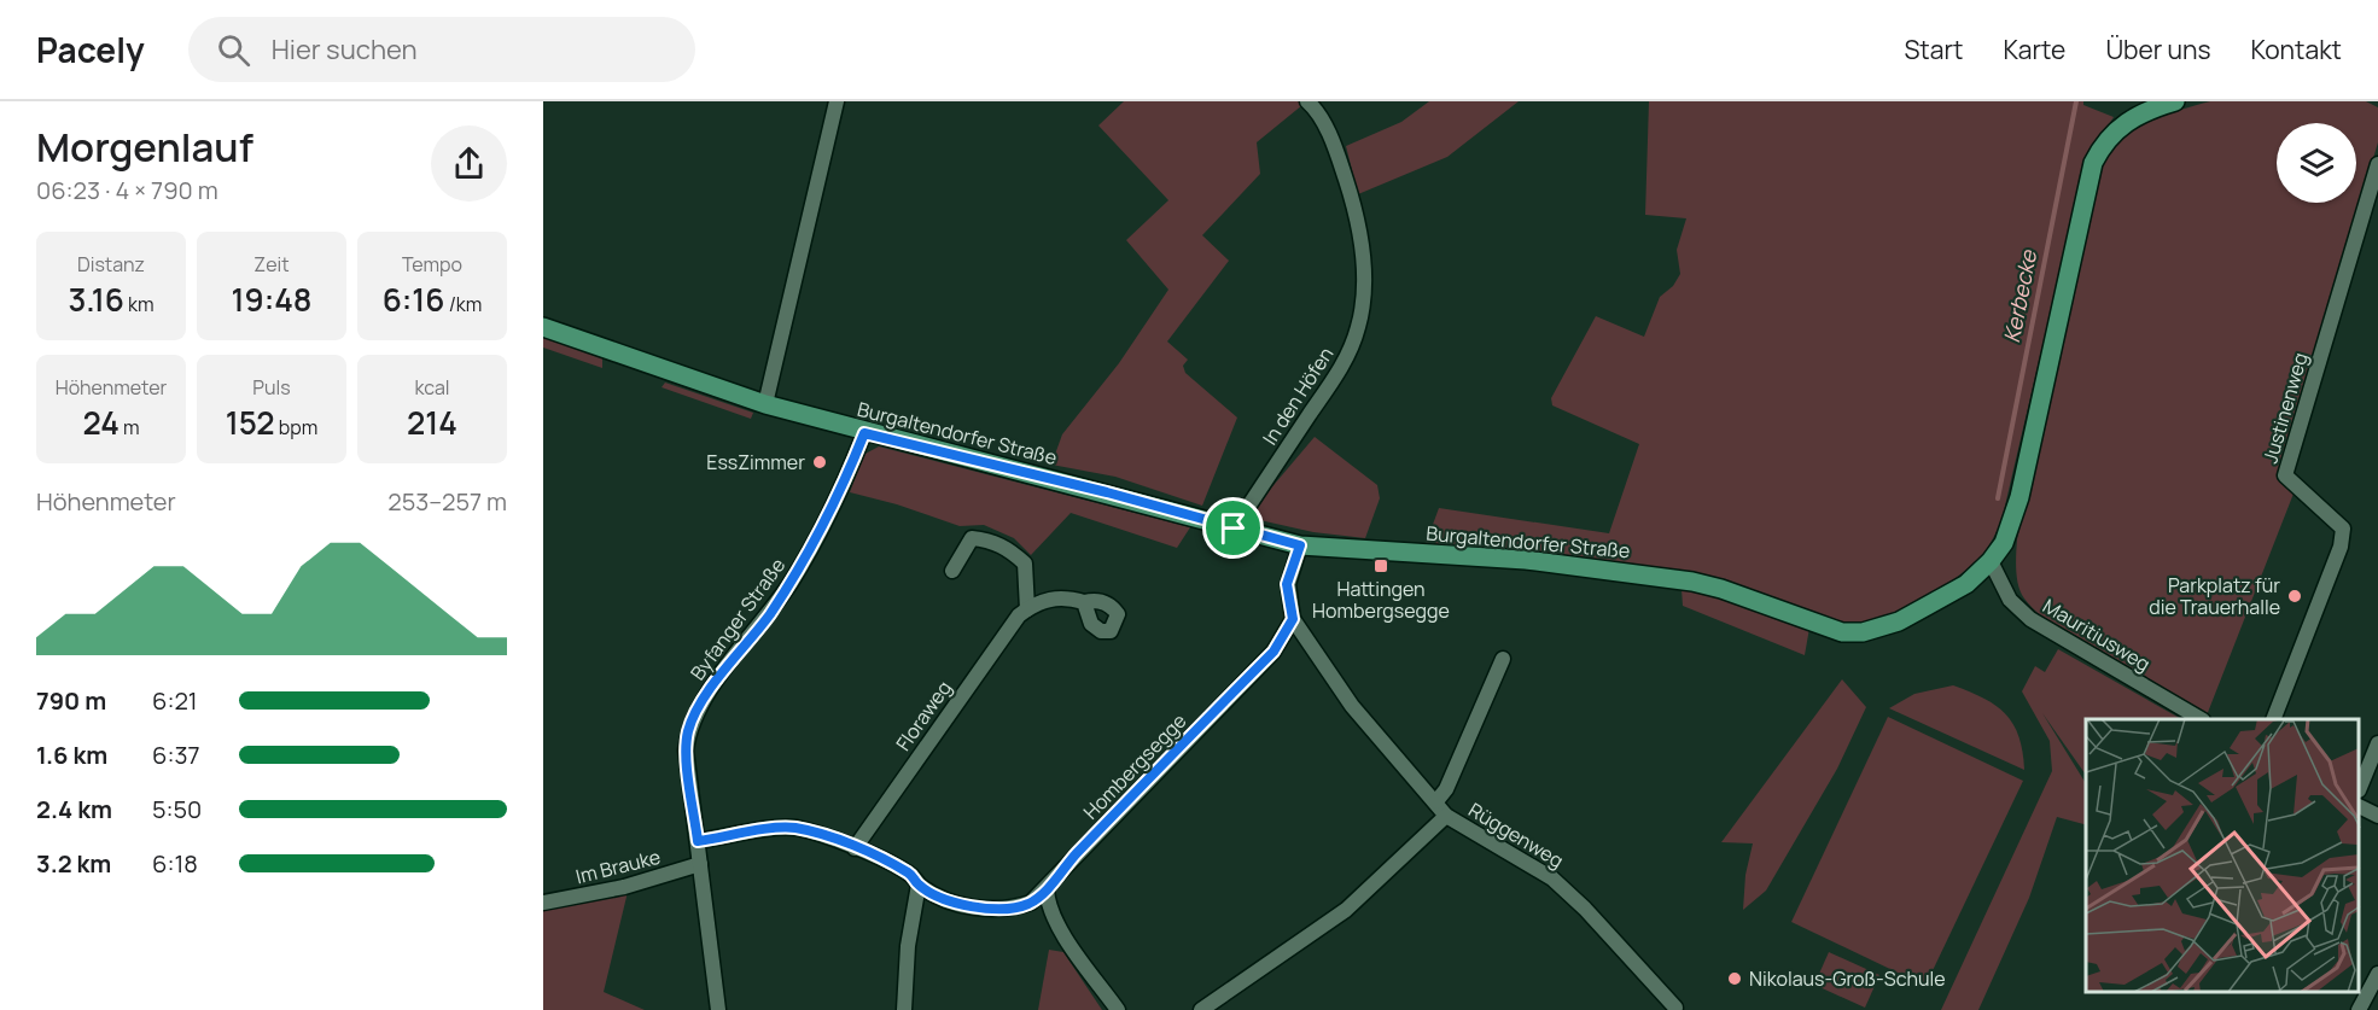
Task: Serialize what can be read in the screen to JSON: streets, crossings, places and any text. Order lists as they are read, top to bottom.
{
  "streets": {
    "main road": ["Burgaltendorfer Straße"],
    "street": [
      "In den Höfen",
      "Justinenweg",
      "Byfanger Straße",
      "Mauritiusweg",
      "Floraweg",
      "Hombergsegge",
      "Rüggenweg",
      "Im Brauke"
    ]
  },
  "crossings": [
    ["In den Höfen", "Burgaltendorfer Straße"],
    ["Burgaltendorfer Straße", "Byfanger Straße"],
    ["Burgaltendorfer Straße", "Mauritiusweg"],
    ["Byfanger Straße", "Im Brauke"],
    ["Hombergsegge", "Rüggenweg"]
  ],
  "water": ["Kerbecke"],
  "places": {
    "other": ["EssZimmer", "Parkplatz für die Trauerhalle", "Nikolaus-Groß-Schule"],
    "transit": ["Hattingen Hombergsegge"]
  },
  "page": {
    "header": "Pacely",
    "search": "Hier suchen",
    "nav": [
      "Start",
      "Karte",
      "Über uns",
      "Kontakt"
    ],
    "heading": ["Morgenlauf", "06:23 · 4 × 790 m"],
    "stats": [
      ["Distanz", "3.16 km"],
      ["Zeit", "19:48"],
      ["Tempo", "6:16 /km"],
      ["Höhenmeter", "24 m"],
      ["Puls", "152 bpm"],
      ["kcal", "214"]
    ],
    "chart": ["Höhenmeter", "253–257 m"],
    "list": [
      {
        "name": "790 m",
        "note": "6:21"
      },
      {
        "name": "1.6 km",
        "note": "6:37"
      },
      {
        "name": "2.4 km",
        "note": "5:50"
      },
      {
        "name": "3.2 km",
        "note": "6:18"
      }
    ]
  }
}
